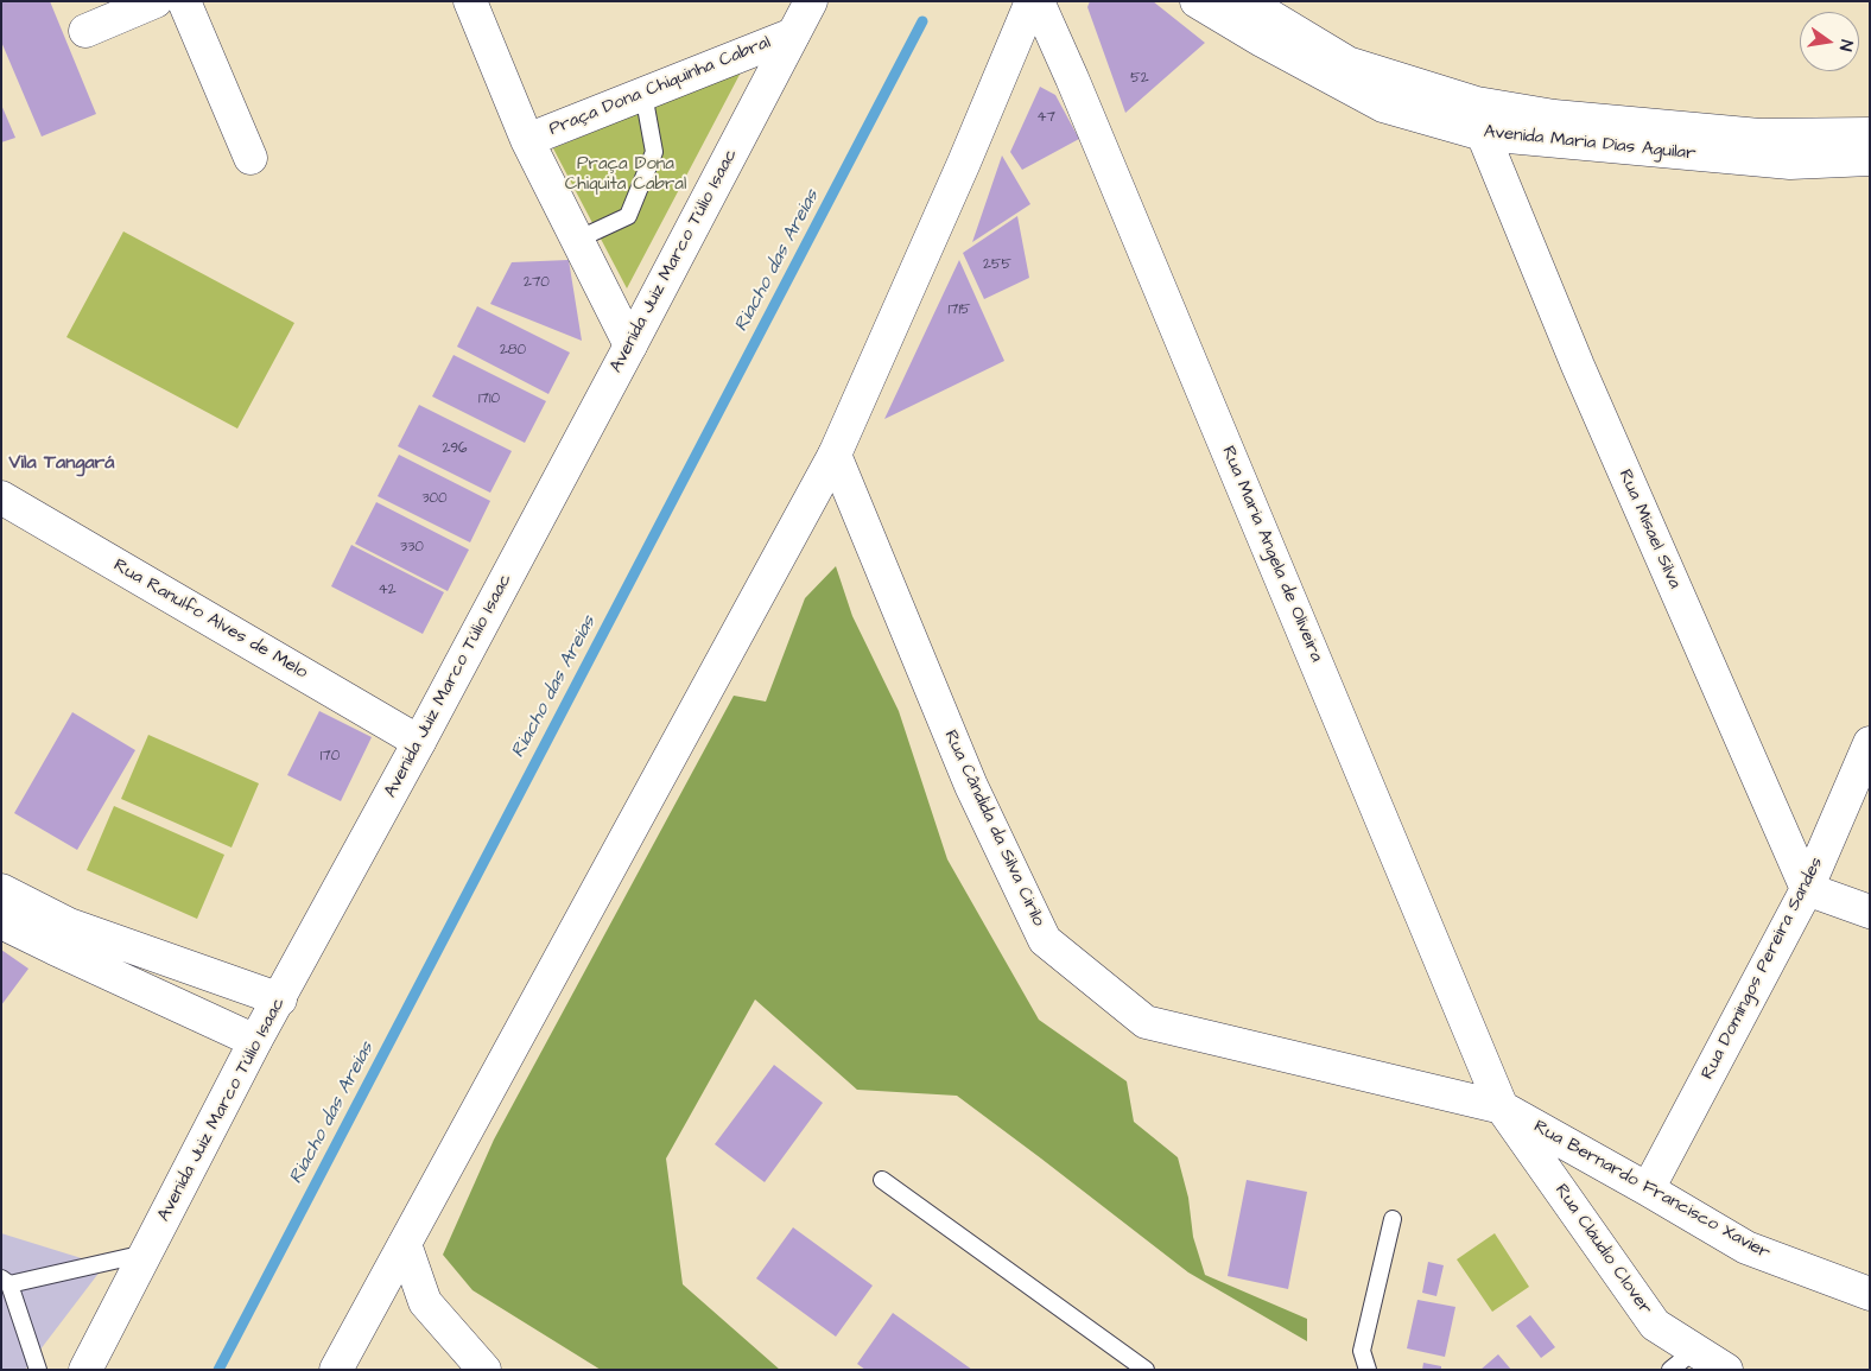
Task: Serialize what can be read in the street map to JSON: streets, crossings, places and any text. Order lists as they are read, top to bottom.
{
  "streets": {
    "street": [
      "Praça Dona Chiquinha Cabral",
      "Avenida Maria Dias Aguilar",
      "Avenida Juiz Marco Túlio Isaac",
      "Rua Misael Silva",
      "Rua Maria Angela de Oliveira",
      "Rua Ranulfo Alves de Melo",
      "Rua Cândida da Silva Cirilo",
      "Rua Domingos Pereira Sandes",
      "Rua Bernardo Francisco Xavier",
      "Rua Cláudio Clover"
    ]
  },
  "crossings": [
    ["Praça Dona Chiquinha Cabral", "Avenida Juiz Marco Túlio Isaac"],
    ["Avenida Maria Dias Aguilar", "Rua Misael Silva"],
    ["Avenida Juiz Marco Túlio Isaac", "Rua Ranulfo Alves de Melo"],
    ["Rua Misael Silva", "Rua Domingos Pereira Sandes"],
    ["Rua Maria Angela de Oliveira", "Rua Cândida da Silva Cirilo"],
    ["Rua Maria Angela de Oliveira", "Rua Bernardo Francisco Xavier"],
    ["Rua Maria Angela de Oliveira", "Rua Cláudio Clover"],
    ["Rua Cândida da Silva Cirilo", "Rua Bernardo Francisco Xavier"],
    ["Rua Cândida da Silva Cirilo", "Rua Cláudio Clover"],
    ["Rua Domingos Pereira Sandes", "Rua Bernardo Francisco Xavier"],
    ["Rua Bernardo Francisco Xavier", "Rua Cláudio Clover"]
  ],
  "districts": ["Vila Tangará"],
  "water": ["Riacho das Areias"],
  "parks": ["Praça Dona Chiquita Cabral"],
  "house_numbers": [
    "52",
    "47",
    "255",
    "270",
    "1715",
    "280",
    "1710",
    "296",
    "300",
    "330",
    "42",
    "170"
  ],
  "north": "right"
}
